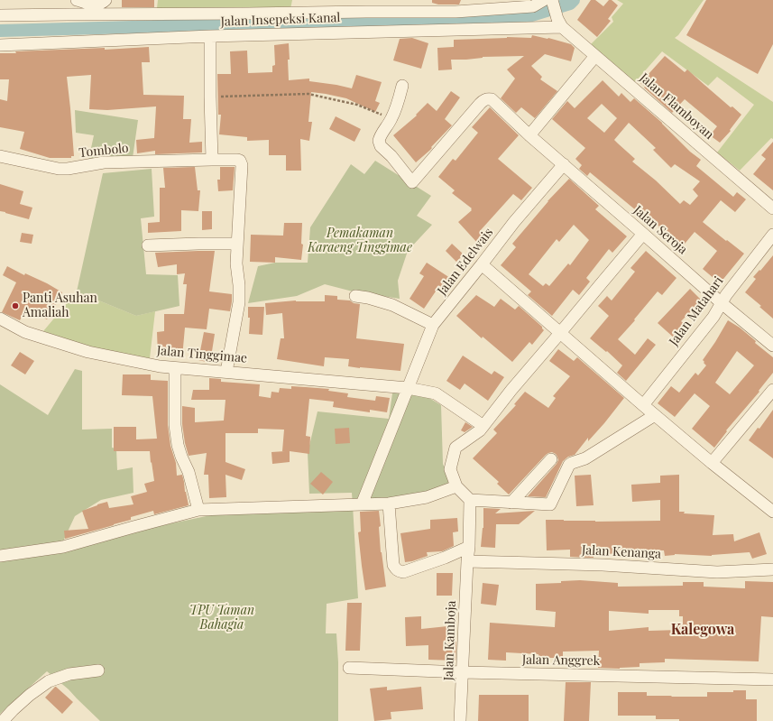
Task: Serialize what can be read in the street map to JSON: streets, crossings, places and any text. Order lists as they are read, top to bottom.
{
  "streets": {
    "street": [
      "Jalan Insepeksi Kanal",
      "Jalan Flamboyan",
      "Tombolo",
      "Jalan Seroja",
      "Jalan Edelwais",
      "Jalan Matahari",
      "Jalan Tinggimae",
      "Jalan Kenanga",
      "Jalan Kamboja",
      "Jalan Anggrek"
    ]
  },
  "crossings": [
    ["Jalan Insepeksi Kanal", "Jalan Flamboyan"],
    ["Jalan Seroja", "Jalan Edelwais"],
    ["Jalan Seroja", "Jalan Matahari"],
    ["Jalan Edelwais", "Jalan Tinggimae"],
    ["Jalan Kenanga", "Jalan Kamboja"],
    ["Jalan Kamboja", "Jalan Anggrek"]
  ],
  "districts": ["Kalegowa"],
  "parks": ["Pemakaman Karaeng Tinggimae", "TPU Taman Bahagia"],
  "places": ["Panti Asuhan Amaliah"]
}
